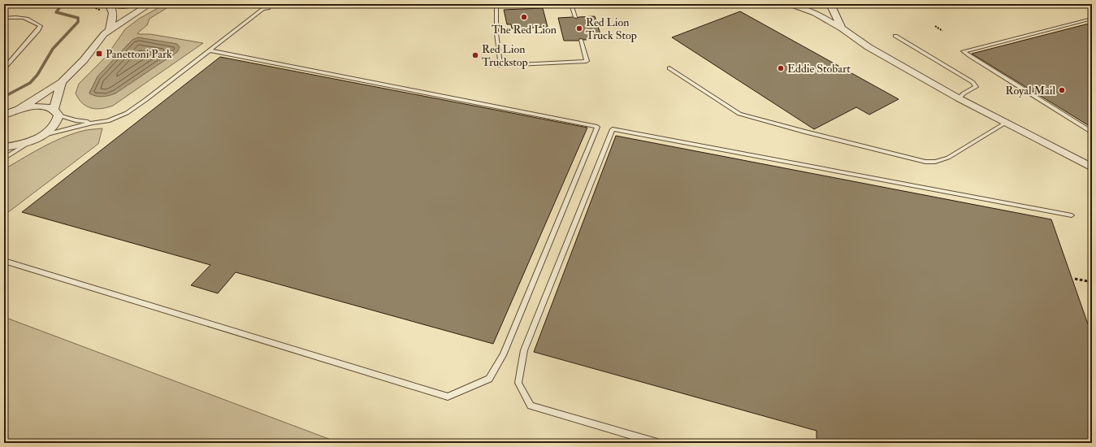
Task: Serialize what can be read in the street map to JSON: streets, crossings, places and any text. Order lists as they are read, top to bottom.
{
  "places": {
    "other": [
      "The Red Lion",
      "Red Lion Truck Stop",
      "Red Lion Truckstop",
      "Eddie Stobart",
      "Royal Mail"
    ],
    "transit": ["Panettoni Park"]
  }
}
